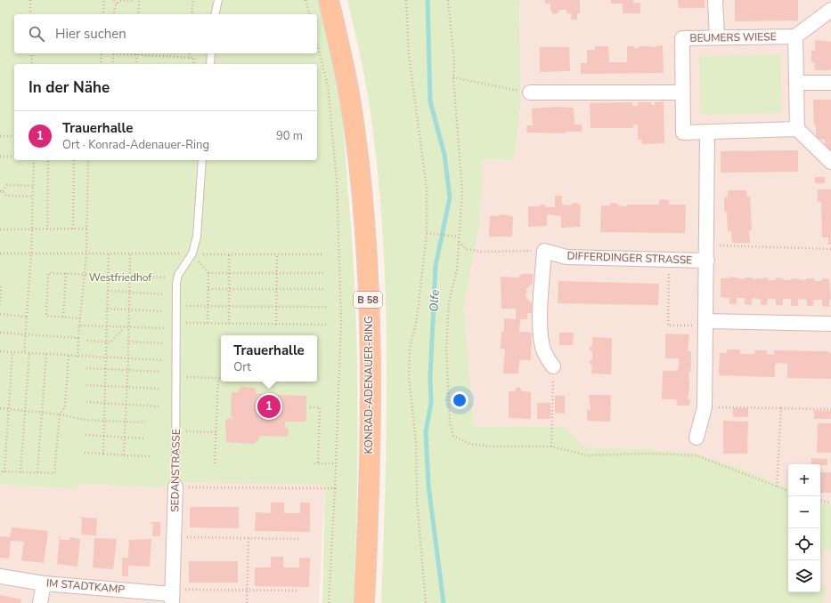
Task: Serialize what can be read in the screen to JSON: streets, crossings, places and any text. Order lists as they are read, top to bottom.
{
  "streets": {
    "main road": ["B 58", "KONRAD-ADENAUER-RING"],
    "street": [
      "BEUMERS WIESE",
      "DIFFERDINGER STRASSE",
      "SEDANSTRASSE",
      "IM STADTKAMP"
    ]
  },
  "crossings": [
    ["BEUMERS WIESE", "DIFFERDINGER STRASSE"],
    ["SEDANSTRASSE", "IM STADTKAMP"]
  ],
  "water": ["Olfe"],
  "parks": ["Westfriedhof"],
  "page": {
    "search": "Hier suchen",
    "heading": "In der Nähe",
    "list": [
      {
        "mark": "1",
        "name": "Trauerhalle",
        "note": "Ort · Konrad-Adenauer-Ring",
        "value": "90 m"
      }
    ],
    "popup": ["Trauerhalle", "Ort"],
    "pins": "1",
    "map_buttons": ["+", "−"]
  }
}
